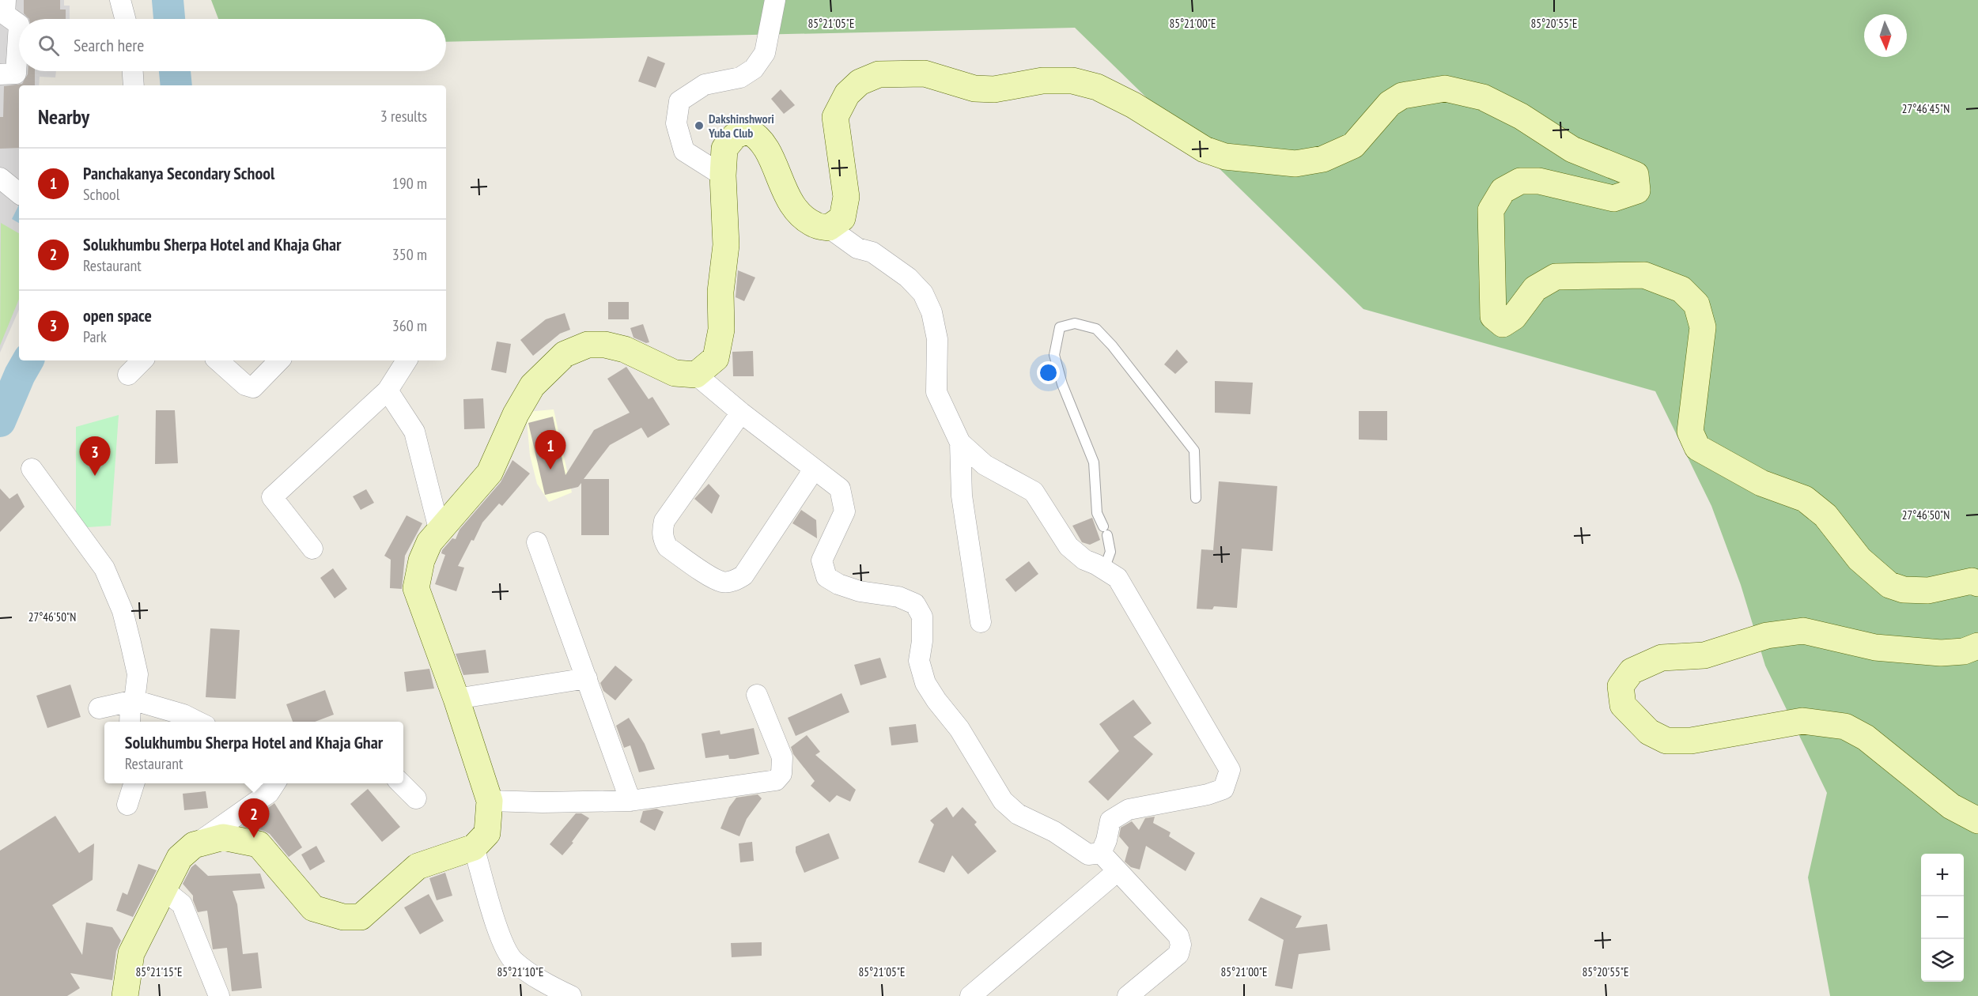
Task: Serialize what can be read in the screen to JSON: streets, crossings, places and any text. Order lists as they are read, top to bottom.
{
  "places": ["Dakshinshwori Yuba Club"],
  "north": "bottom",
  "page": {
    "search": "Search here",
    "heading": ["Nearby", "3 results"],
    "list": [
      {
        "mark": "1",
        "name": "Panchakanya Secondary School",
        "note": "School",
        "value": "190 m"
      },
      {
        "mark": "2",
        "name": "Solukhumbu Sherpa Hotel and Khaja Ghar",
        "note": "Restaurant",
        "value": "350 m"
      },
      {
        "mark": "3",
        "name": "open space",
        "note": "Park",
        "value": "360 m"
      }
    ],
    "pins": ["1", "3", "2"],
    "popup": ["Solukhumbu Sherpa Hotel and Khaja Ghar", "Restaurant"],
    "map_buttons": ["+", "−"]
  },
  "coordinates": [
    "85°21'05\"E",
    "85°21'00\"E",
    "85°20'55\"E",
    "27°46'45\"N",
    "27°46'50\"N",
    "85°21'15\"E",
    "85°21'10\"E"
  ]
}
